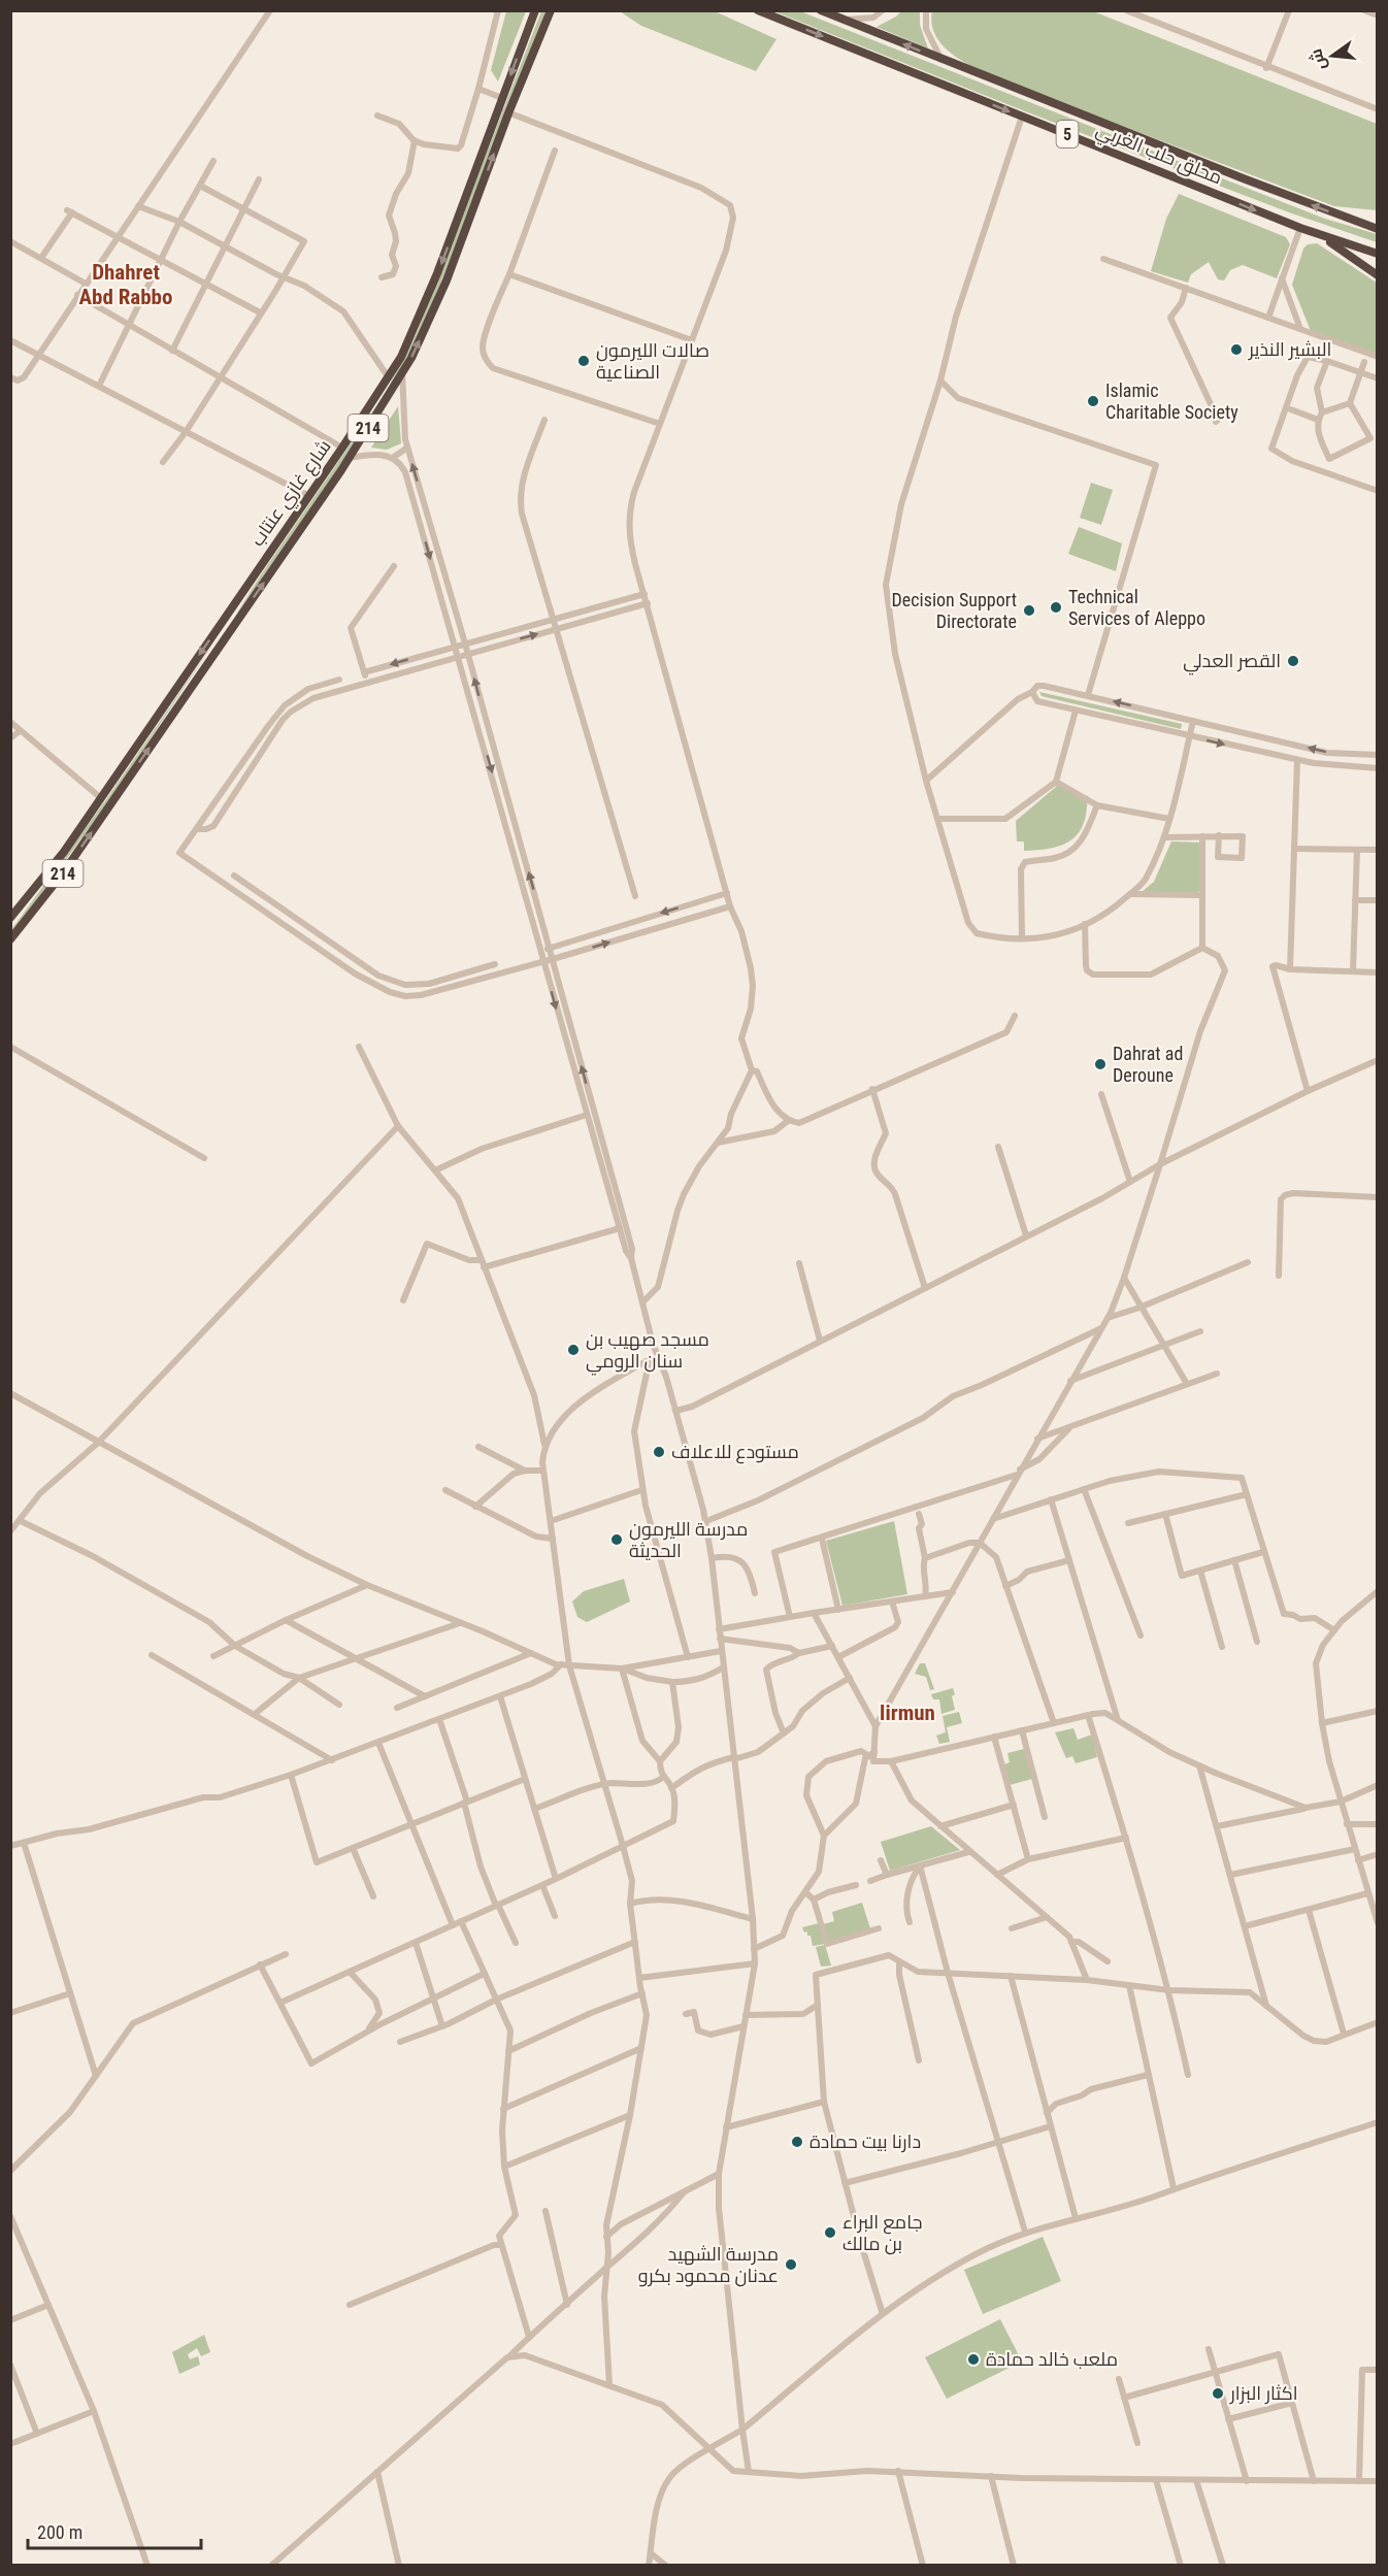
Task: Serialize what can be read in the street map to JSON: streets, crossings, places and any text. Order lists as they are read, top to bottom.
{
  "streets": {
    "highway": [
      "5",
      "محلق حلب الغربي",
      "214",
      "شارع غازي عنتاب"
    ]
  },
  "districts": ["Dhahret Abd Rabbo", "lirmun"],
  "places": [
    "البشير النذير",
    "صالات الليرمون الصناعية",
    "Islamic Charitable Society",
    "Technical Services of Aleppo",
    "Decision Support Directorate",
    "القصر العدلي",
    "Dahrat ad Deroune",
    "مسجد صهيب بن سنان الرومي",
    "مستودع للاعلاف",
    "مدرسة الليرمون الحديثة",
    "دارنا بيت حمادة",
    "جامع البراء بن مالك",
    "مدرسة الشهيد عدنان محمود بكرو",
    "ملعب خالد حمادة",
    "اكثار البزار"
  ],
  "scale_bar": "200 m",
  "north": "left"
}
